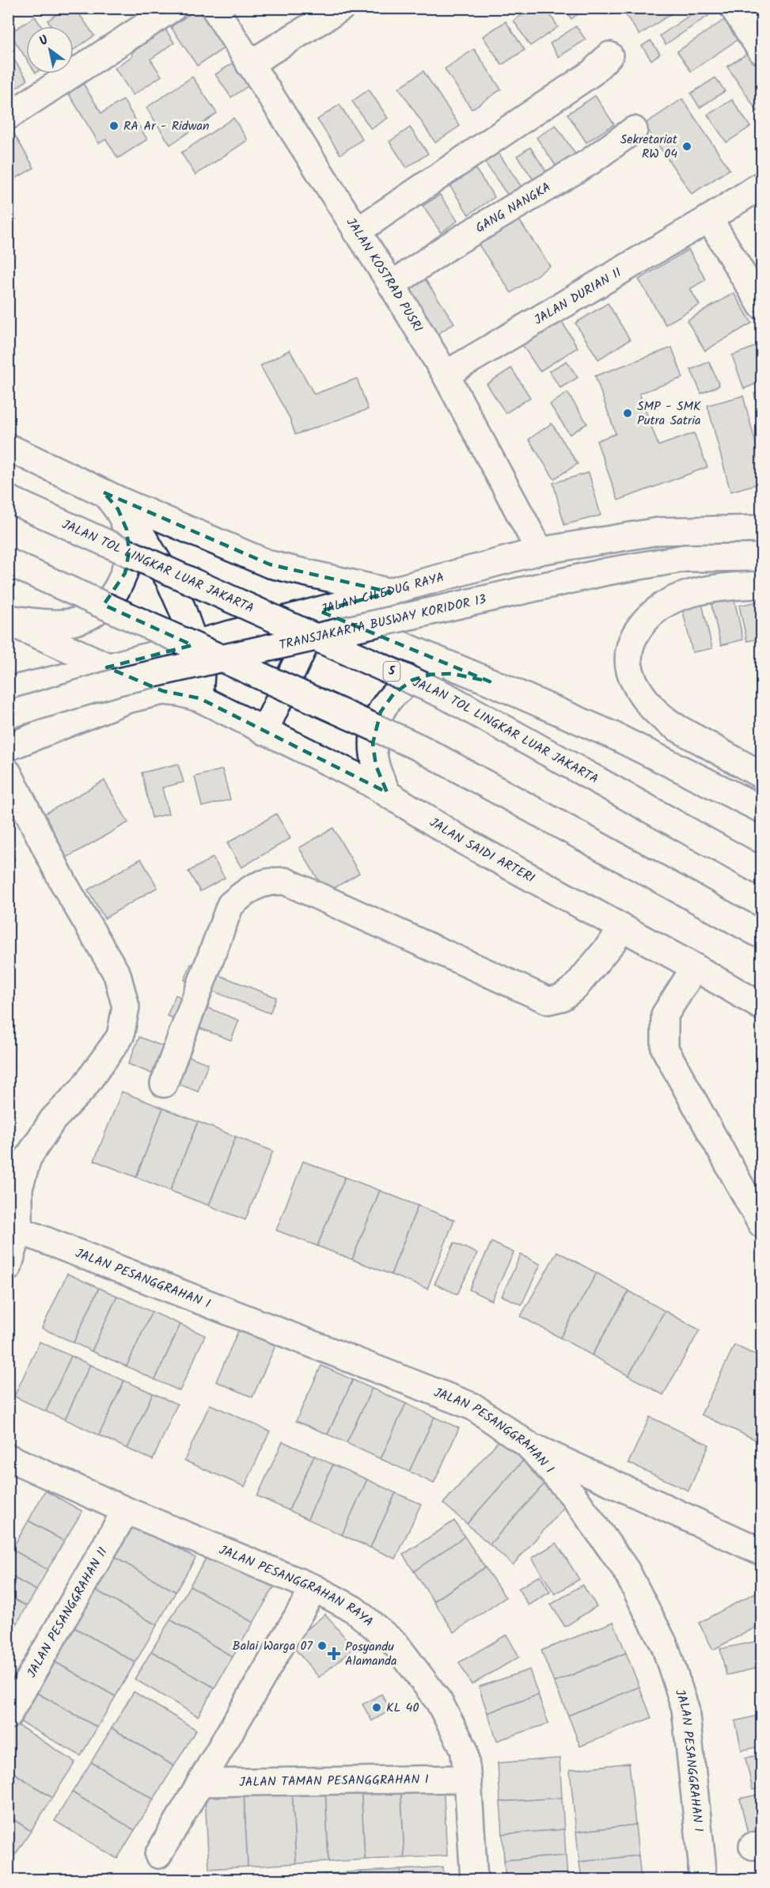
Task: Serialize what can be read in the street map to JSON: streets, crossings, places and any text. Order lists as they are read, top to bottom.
{
  "streets": {
    "main road": [
      "GANG NANGKA",
      "JALAN KOSTRAD PUSRI",
      "JALAN DURIAN II",
      "JALAN TOL LINGKAR LUAR JAKARTA",
      "JALAN CILEDUG RAYA",
      "TRANSJAKARTA BUSWAY KORIDOR 13",
      "5",
      "JALAN SAIDI ARTERI",
      "JALAN PESANGGRAHAN I",
      "JALAN PESANGGRAHAN RAYA",
      "JALAN PESANGGRAHAN II",
      "JALAN TAMAN PESANGGRAHAN I"
    ]
  },
  "crossings": [
    ["GANG NANGKA", "JALAN KOSTRAD PUSRI"],
    ["JALAN KOSTRAD PUSRI", "JALAN DURIAN II"],
    ["JALAN KOSTRAD PUSRI", "JALAN CILEDUG RAYA"],
    ["JALAN PESANGGRAHAN RAYA", "JALAN PESANGGRAHAN II"],
    ["JALAN PESANGGRAHAN RAYA", "JALAN TAMAN PESANGGRAHAN I"]
  ],
  "places": {
    "other": [
      "RA Ar - Ridwan",
      "Sekretariat RW 04",
      "SMP - SMK Putra Satria",
      "Balai Warga 07",
      "KL 40"
    ],
    "health": ["Posyandu Alamanda"]
  },
  "north": "top left"
}
